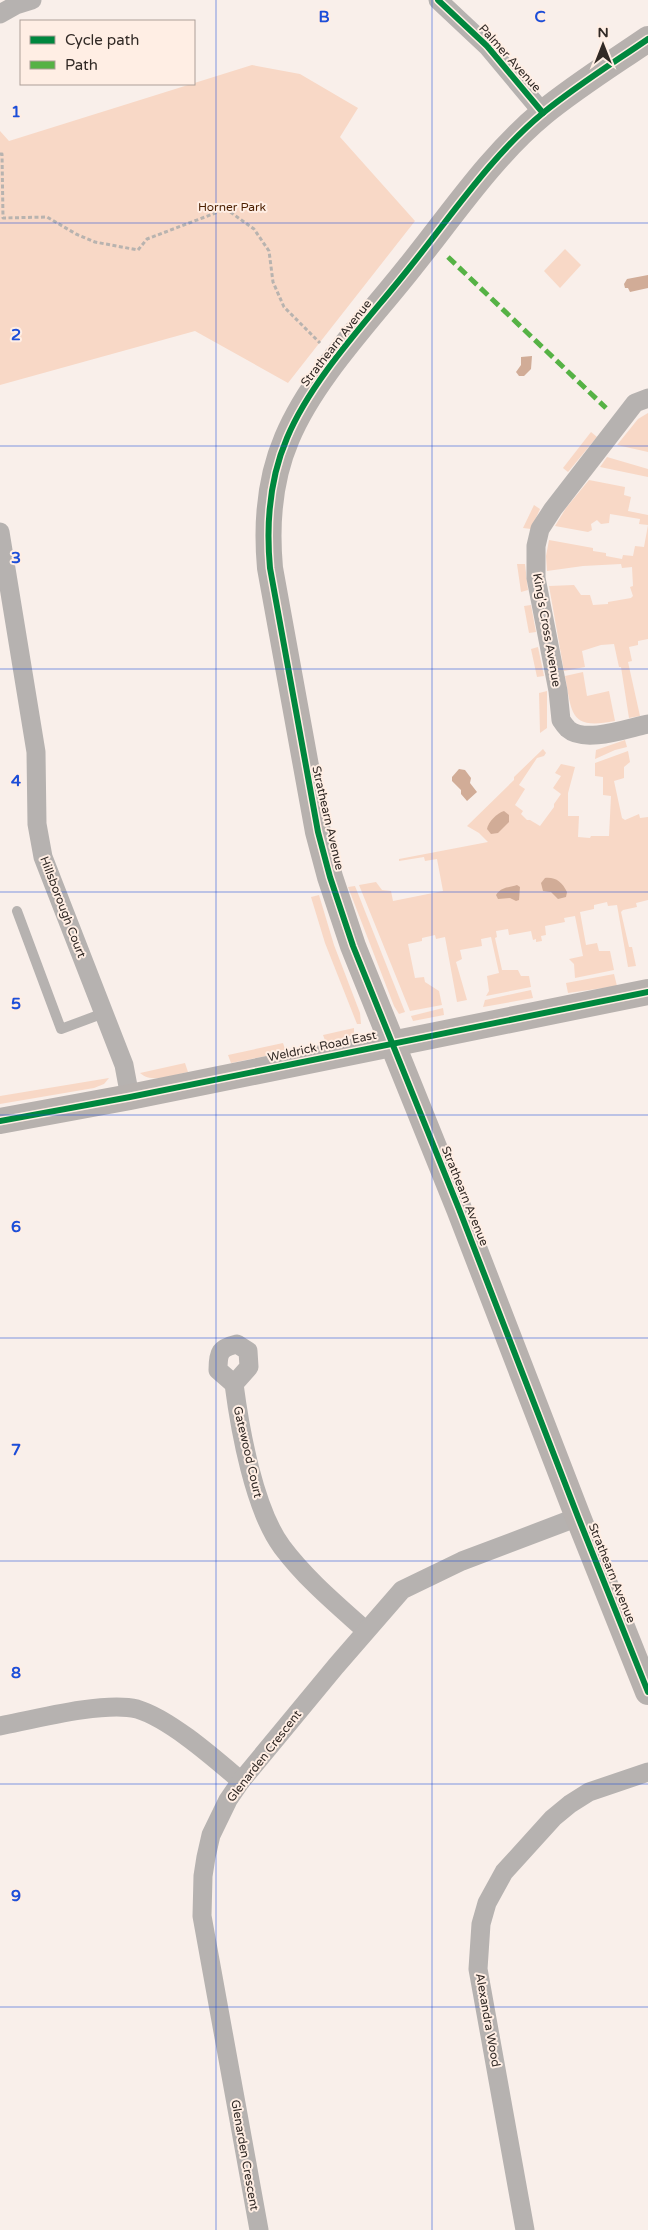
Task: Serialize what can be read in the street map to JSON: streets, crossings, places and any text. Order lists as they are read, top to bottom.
{
  "streets": {
    "street": [
      "Palmer Avenue",
      "Strathearn Avenue",
      "King's Cross Avenue",
      "Hillsborough Court",
      "Weldrick Road East",
      "Gatewood Court",
      "Glenarden Crescent",
      "Alexandra Wood"
    ]
  },
  "crossings": [
    ["Palmer Avenue", "Strathearn Avenue"],
    ["Strathearn Avenue", "Weldrick Road East"],
    ["Strathearn Avenue", "Glenarden Crescent"],
    ["Hillsborough Court", "Weldrick Road East"],
    ["Gatewood Court", "Glenarden Crescent"]
  ],
  "parks": ["Horner Park"],
  "legend": ["Cycle path", "Path"],
  "north": "top",
  "grid": {
    "columns": ["B", "C"],
    "rows": [
      "1",
      "2",
      "3",
      "4",
      "5",
      "6",
      "7",
      "8",
      "9"
    ]
  }
}
